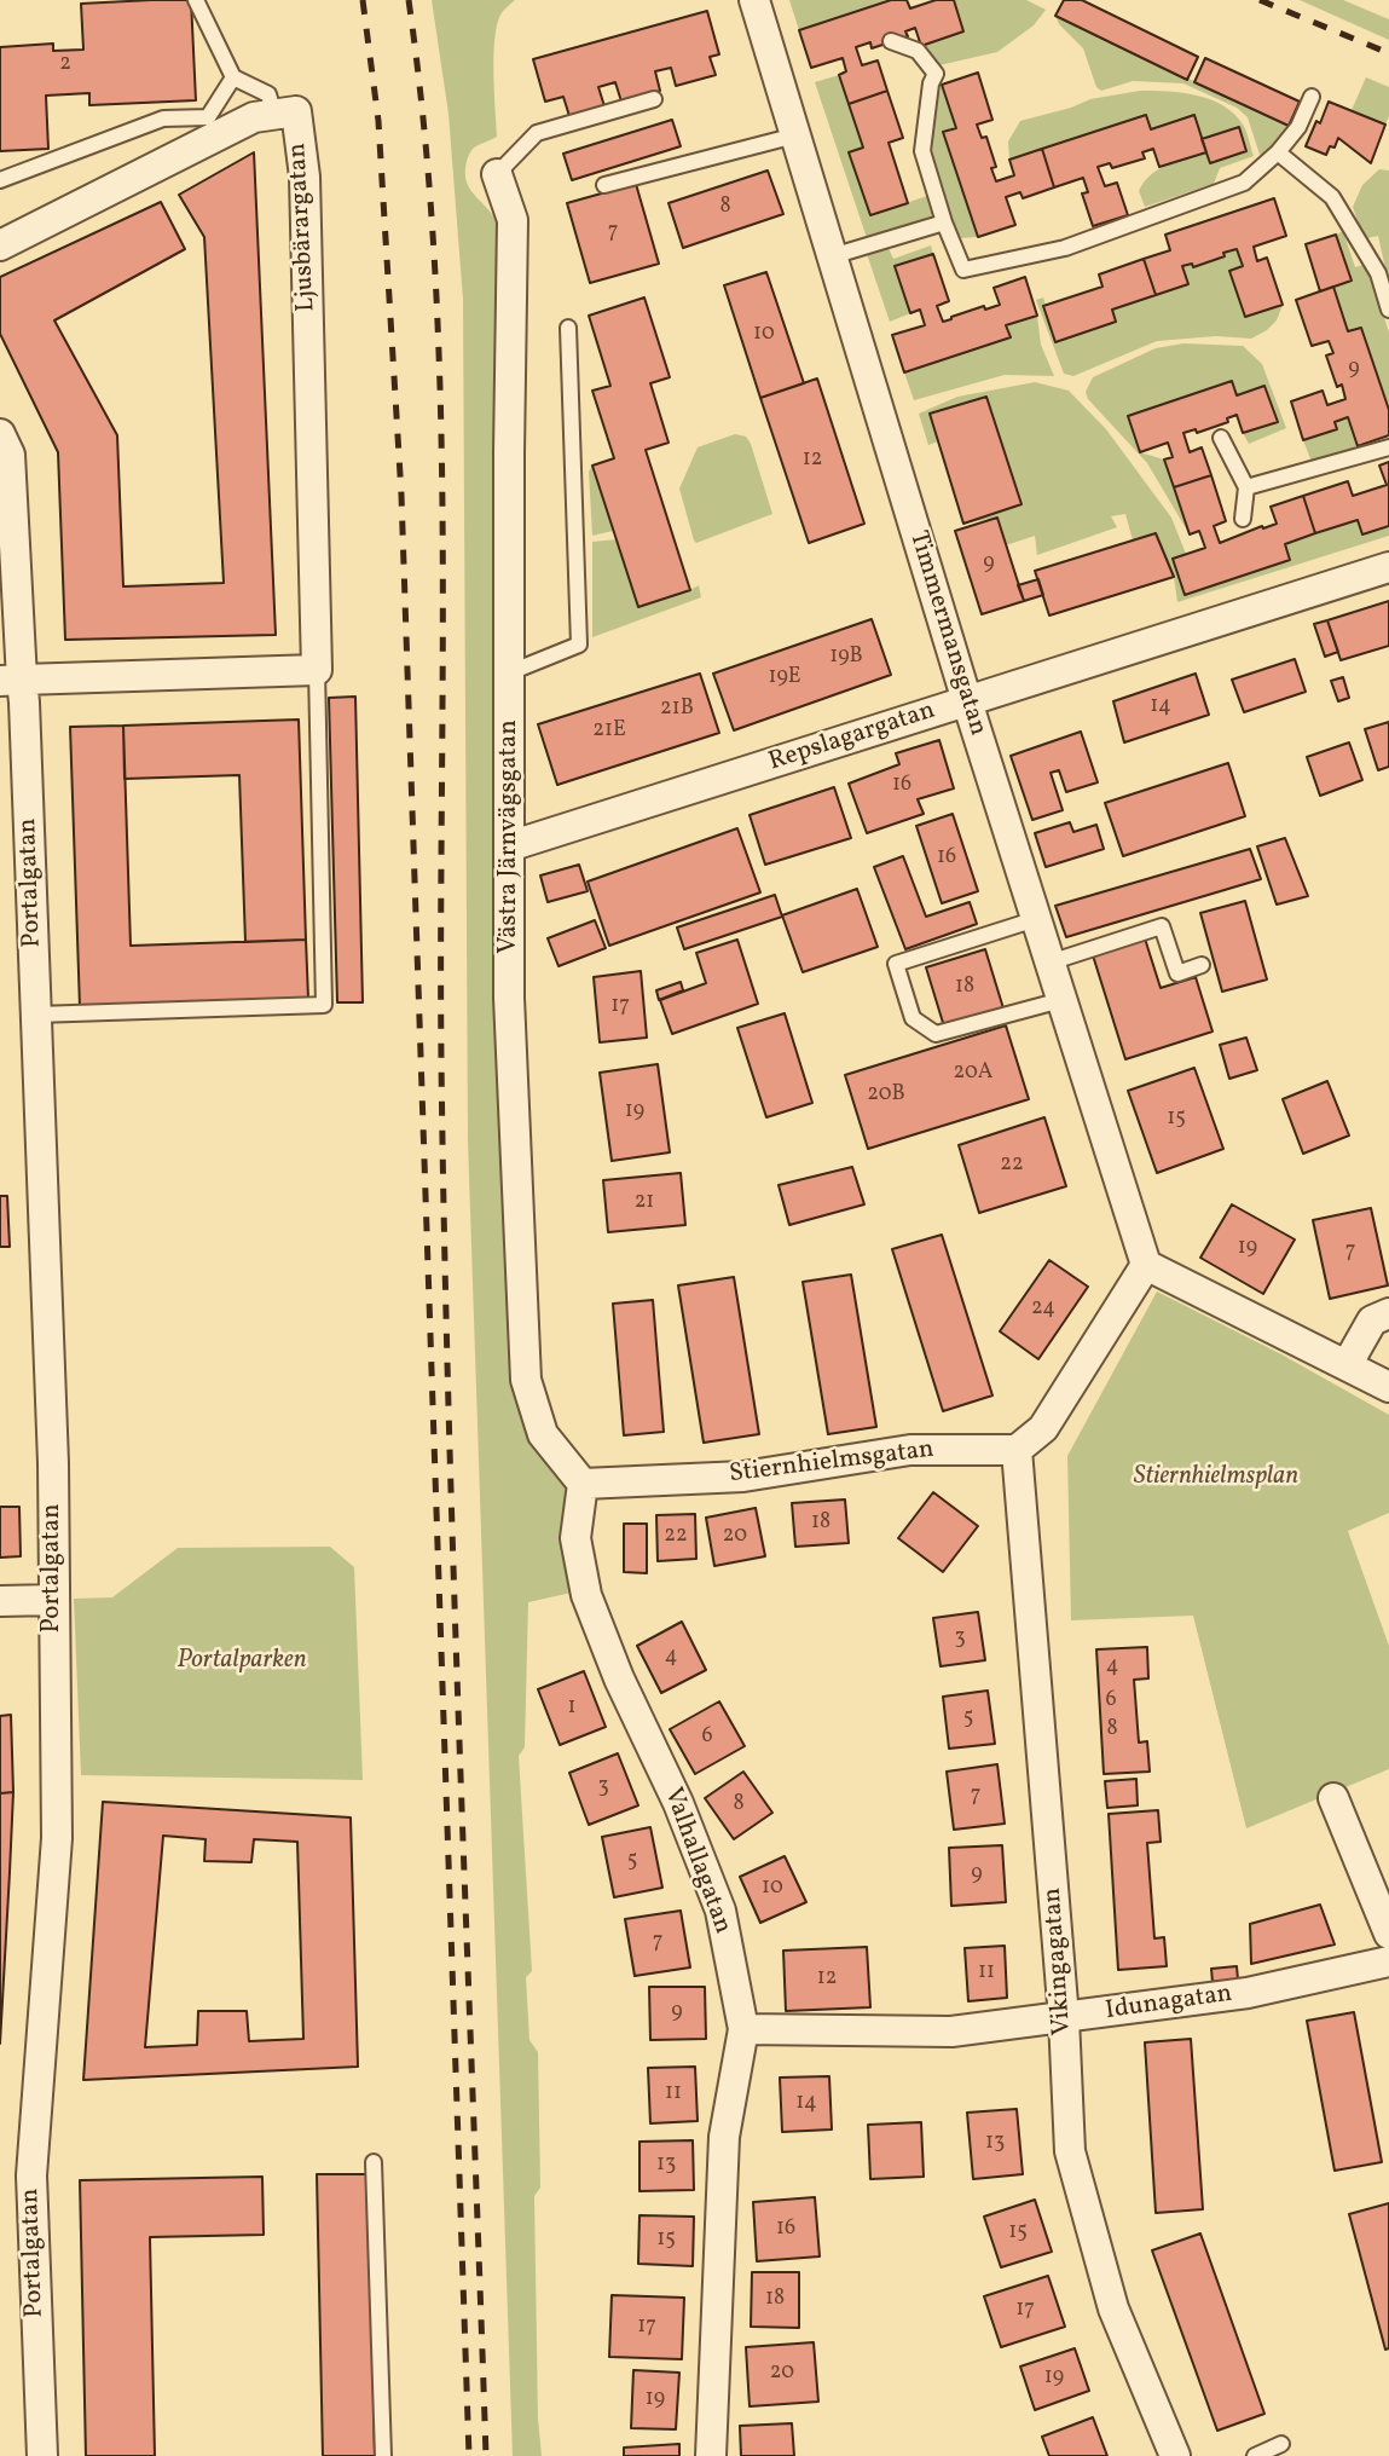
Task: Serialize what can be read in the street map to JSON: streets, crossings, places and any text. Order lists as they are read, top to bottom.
{
  "streets": {
    "street": [
      "Ljusbärargatan",
      "Timmermansgatan",
      "Repslagargatan",
      "Västra Järnvägsgatan",
      "Portalgatan",
      "Stiernhielmsgatan",
      "Valhallagatan",
      "Vikingagatan",
      "Idunagatan"
    ]
  },
  "crossings": [
    ["Timmermansgatan", "Repslagargatan"],
    ["Repslagargatan", "Västra Järnvägsgatan"],
    ["Västra Järnvägsgatan", "Stiernhielmsgatan"],
    ["Västra Järnvägsgatan", "Valhallagatan"],
    ["Stiernhielmsgatan", "Valhallagatan"],
    ["Stiernhielmsgatan", "Vikingagatan"],
    ["Valhallagatan", "Idunagatan"],
    ["Vikingagatan", "Idunagatan"]
  ],
  "parks": ["Stiernhielmsplan", "Portalparken"],
  "house_numbers": [
    "2",
    "8",
    "7",
    "10",
    "9",
    "12",
    "9",
    "19B",
    "19E",
    "14",
    "21B",
    "21E",
    "16",
    "16",
    "18",
    "17",
    "20A",
    "20B",
    "19",
    "15",
    "22",
    "21",
    "19",
    "7",
    "24",
    "18",
    "22",
    "20",
    "3",
    "4",
    "4",
    "6",
    "1",
    "5",
    "8",
    "6",
    "3",
    "7",
    "8",
    "5",
    "9",
    "10",
    "7",
    "11",
    "12",
    "9",
    "11",
    "14",
    "13",
    "13",
    "16",
    "15",
    "15",
    "18",
    "17",
    "17",
    "20",
    "19",
    "19"
  ]
}
